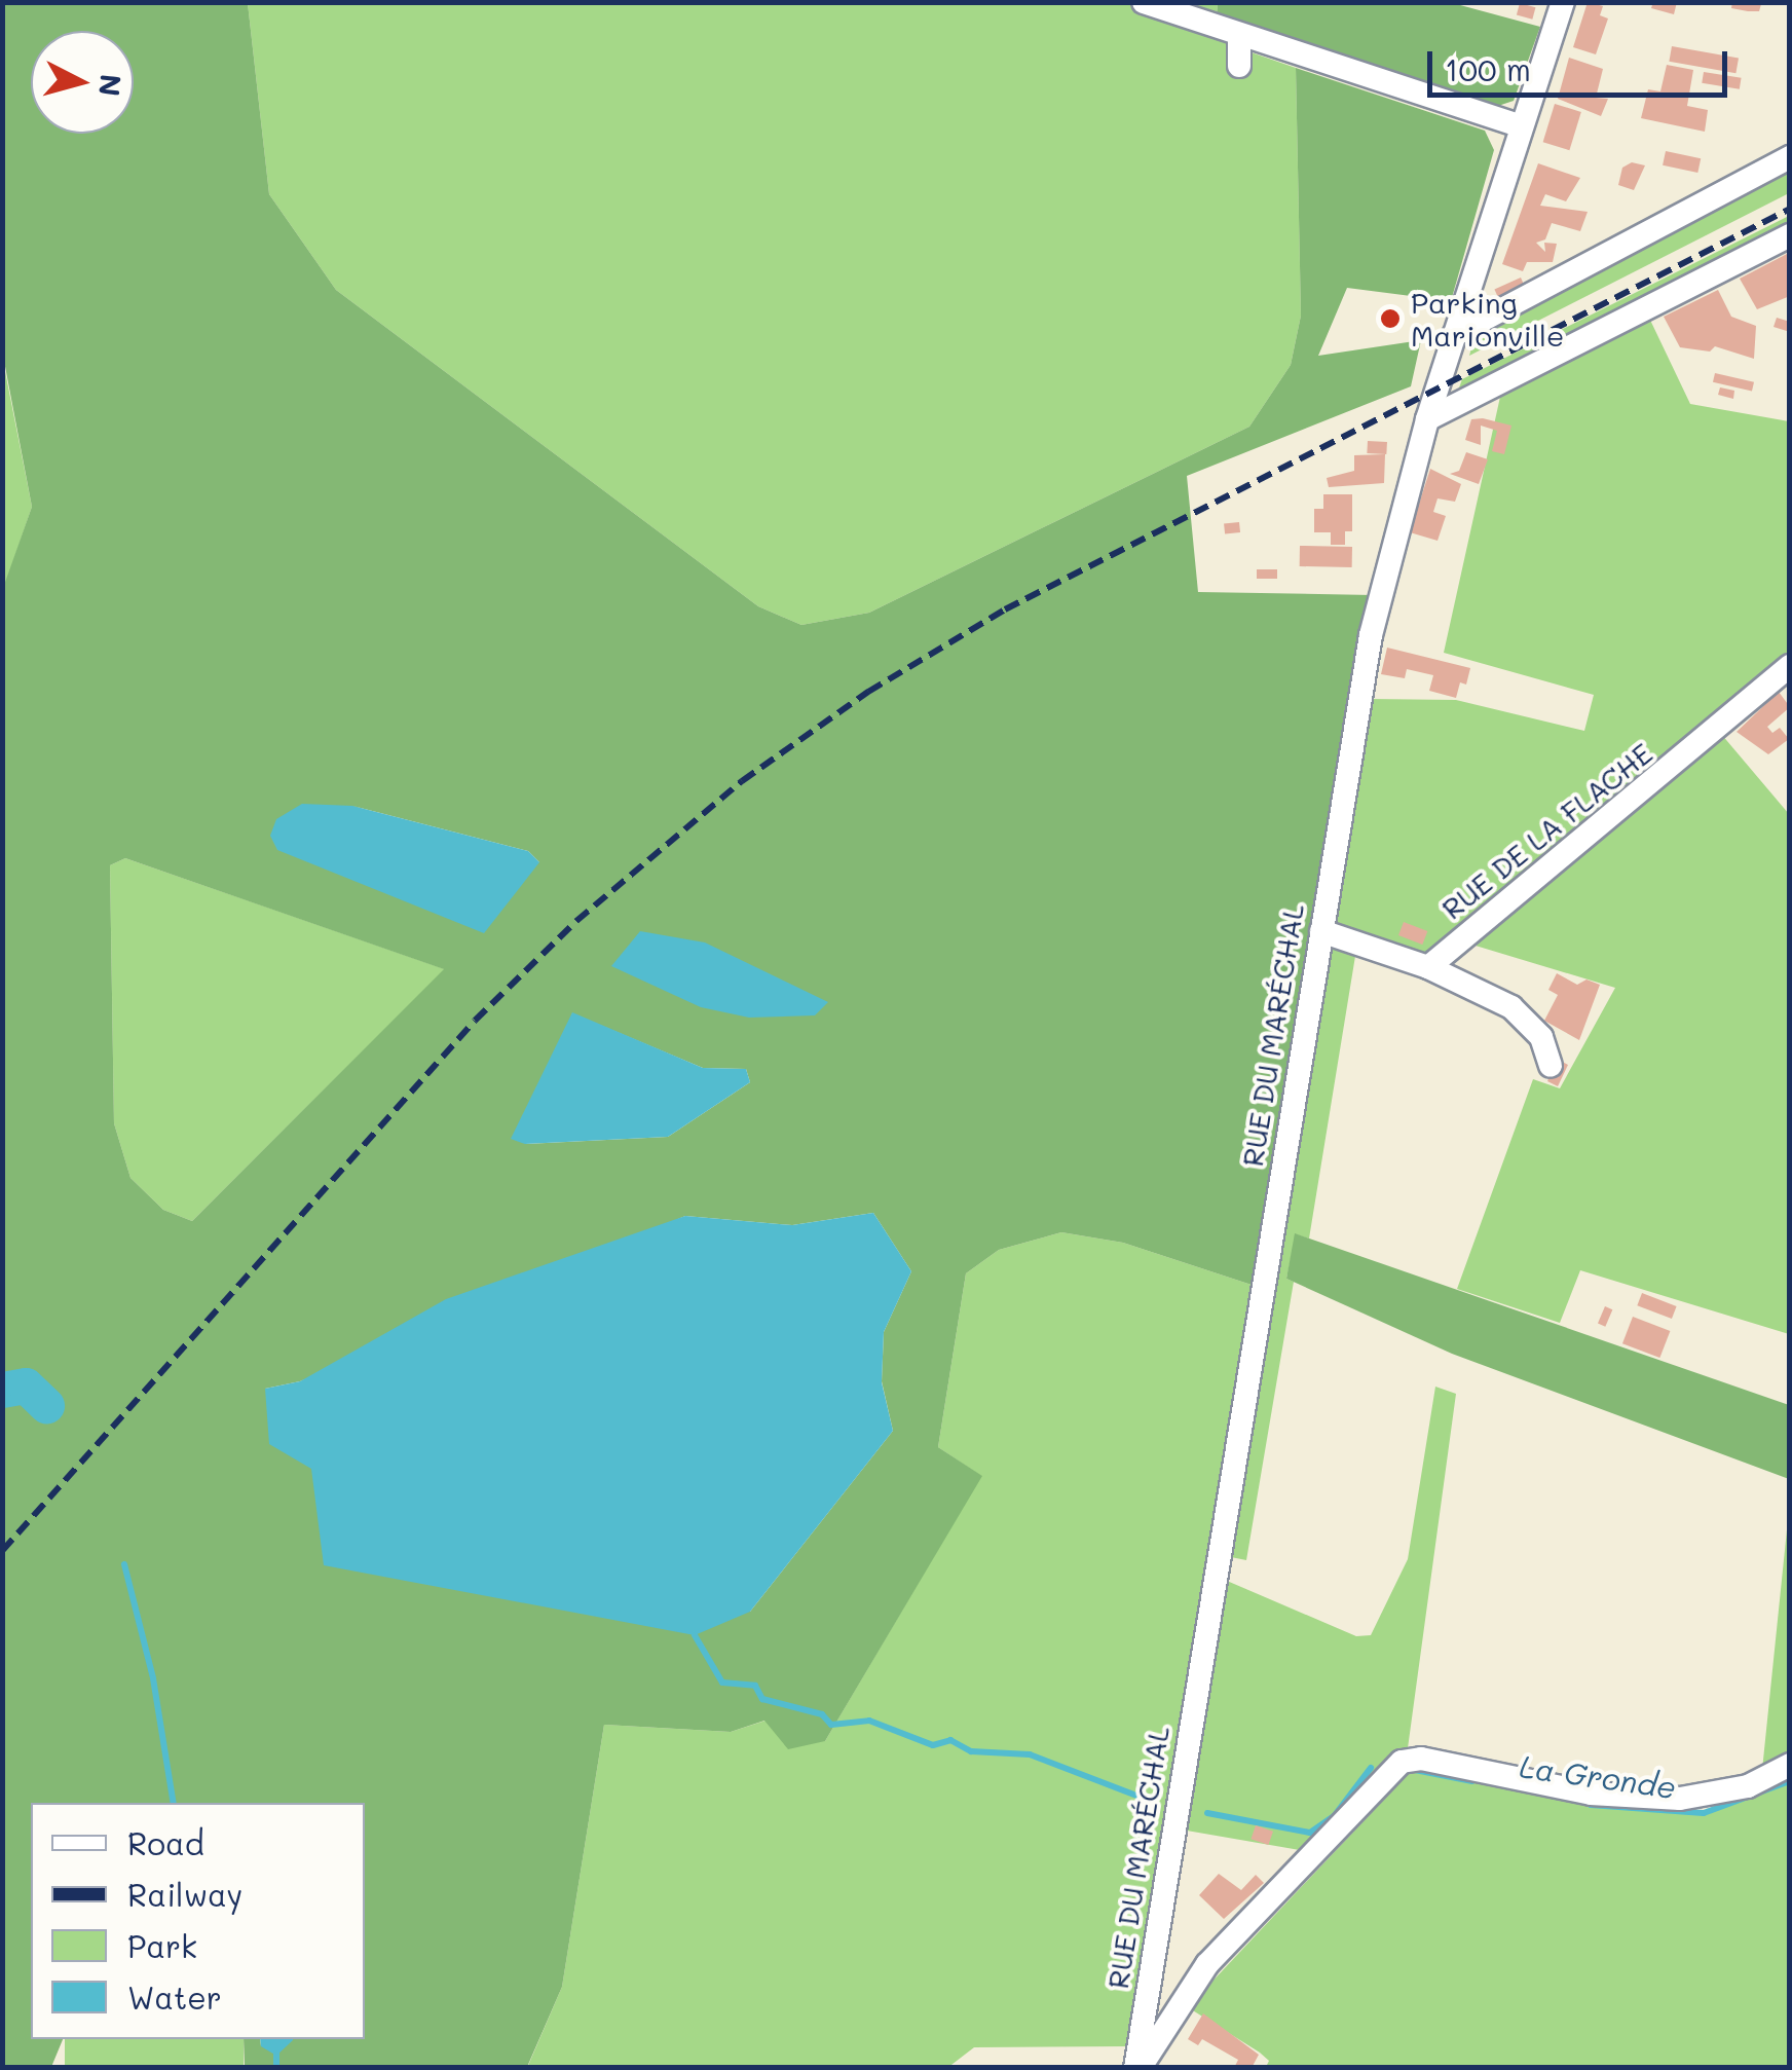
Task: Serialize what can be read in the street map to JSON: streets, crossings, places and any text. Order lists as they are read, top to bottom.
{
  "streets": {
    "street": ["RUE DE LA FLACHE", "RUE DU MARÉCHAL"]
  },
  "water": ["La Gronde"],
  "places": ["Parking Marionville"],
  "legend": [
    "Road",
    "Railway",
    "Park",
    "Water"
  ],
  "scale_bar": "100 m",
  "north": "right"
}
